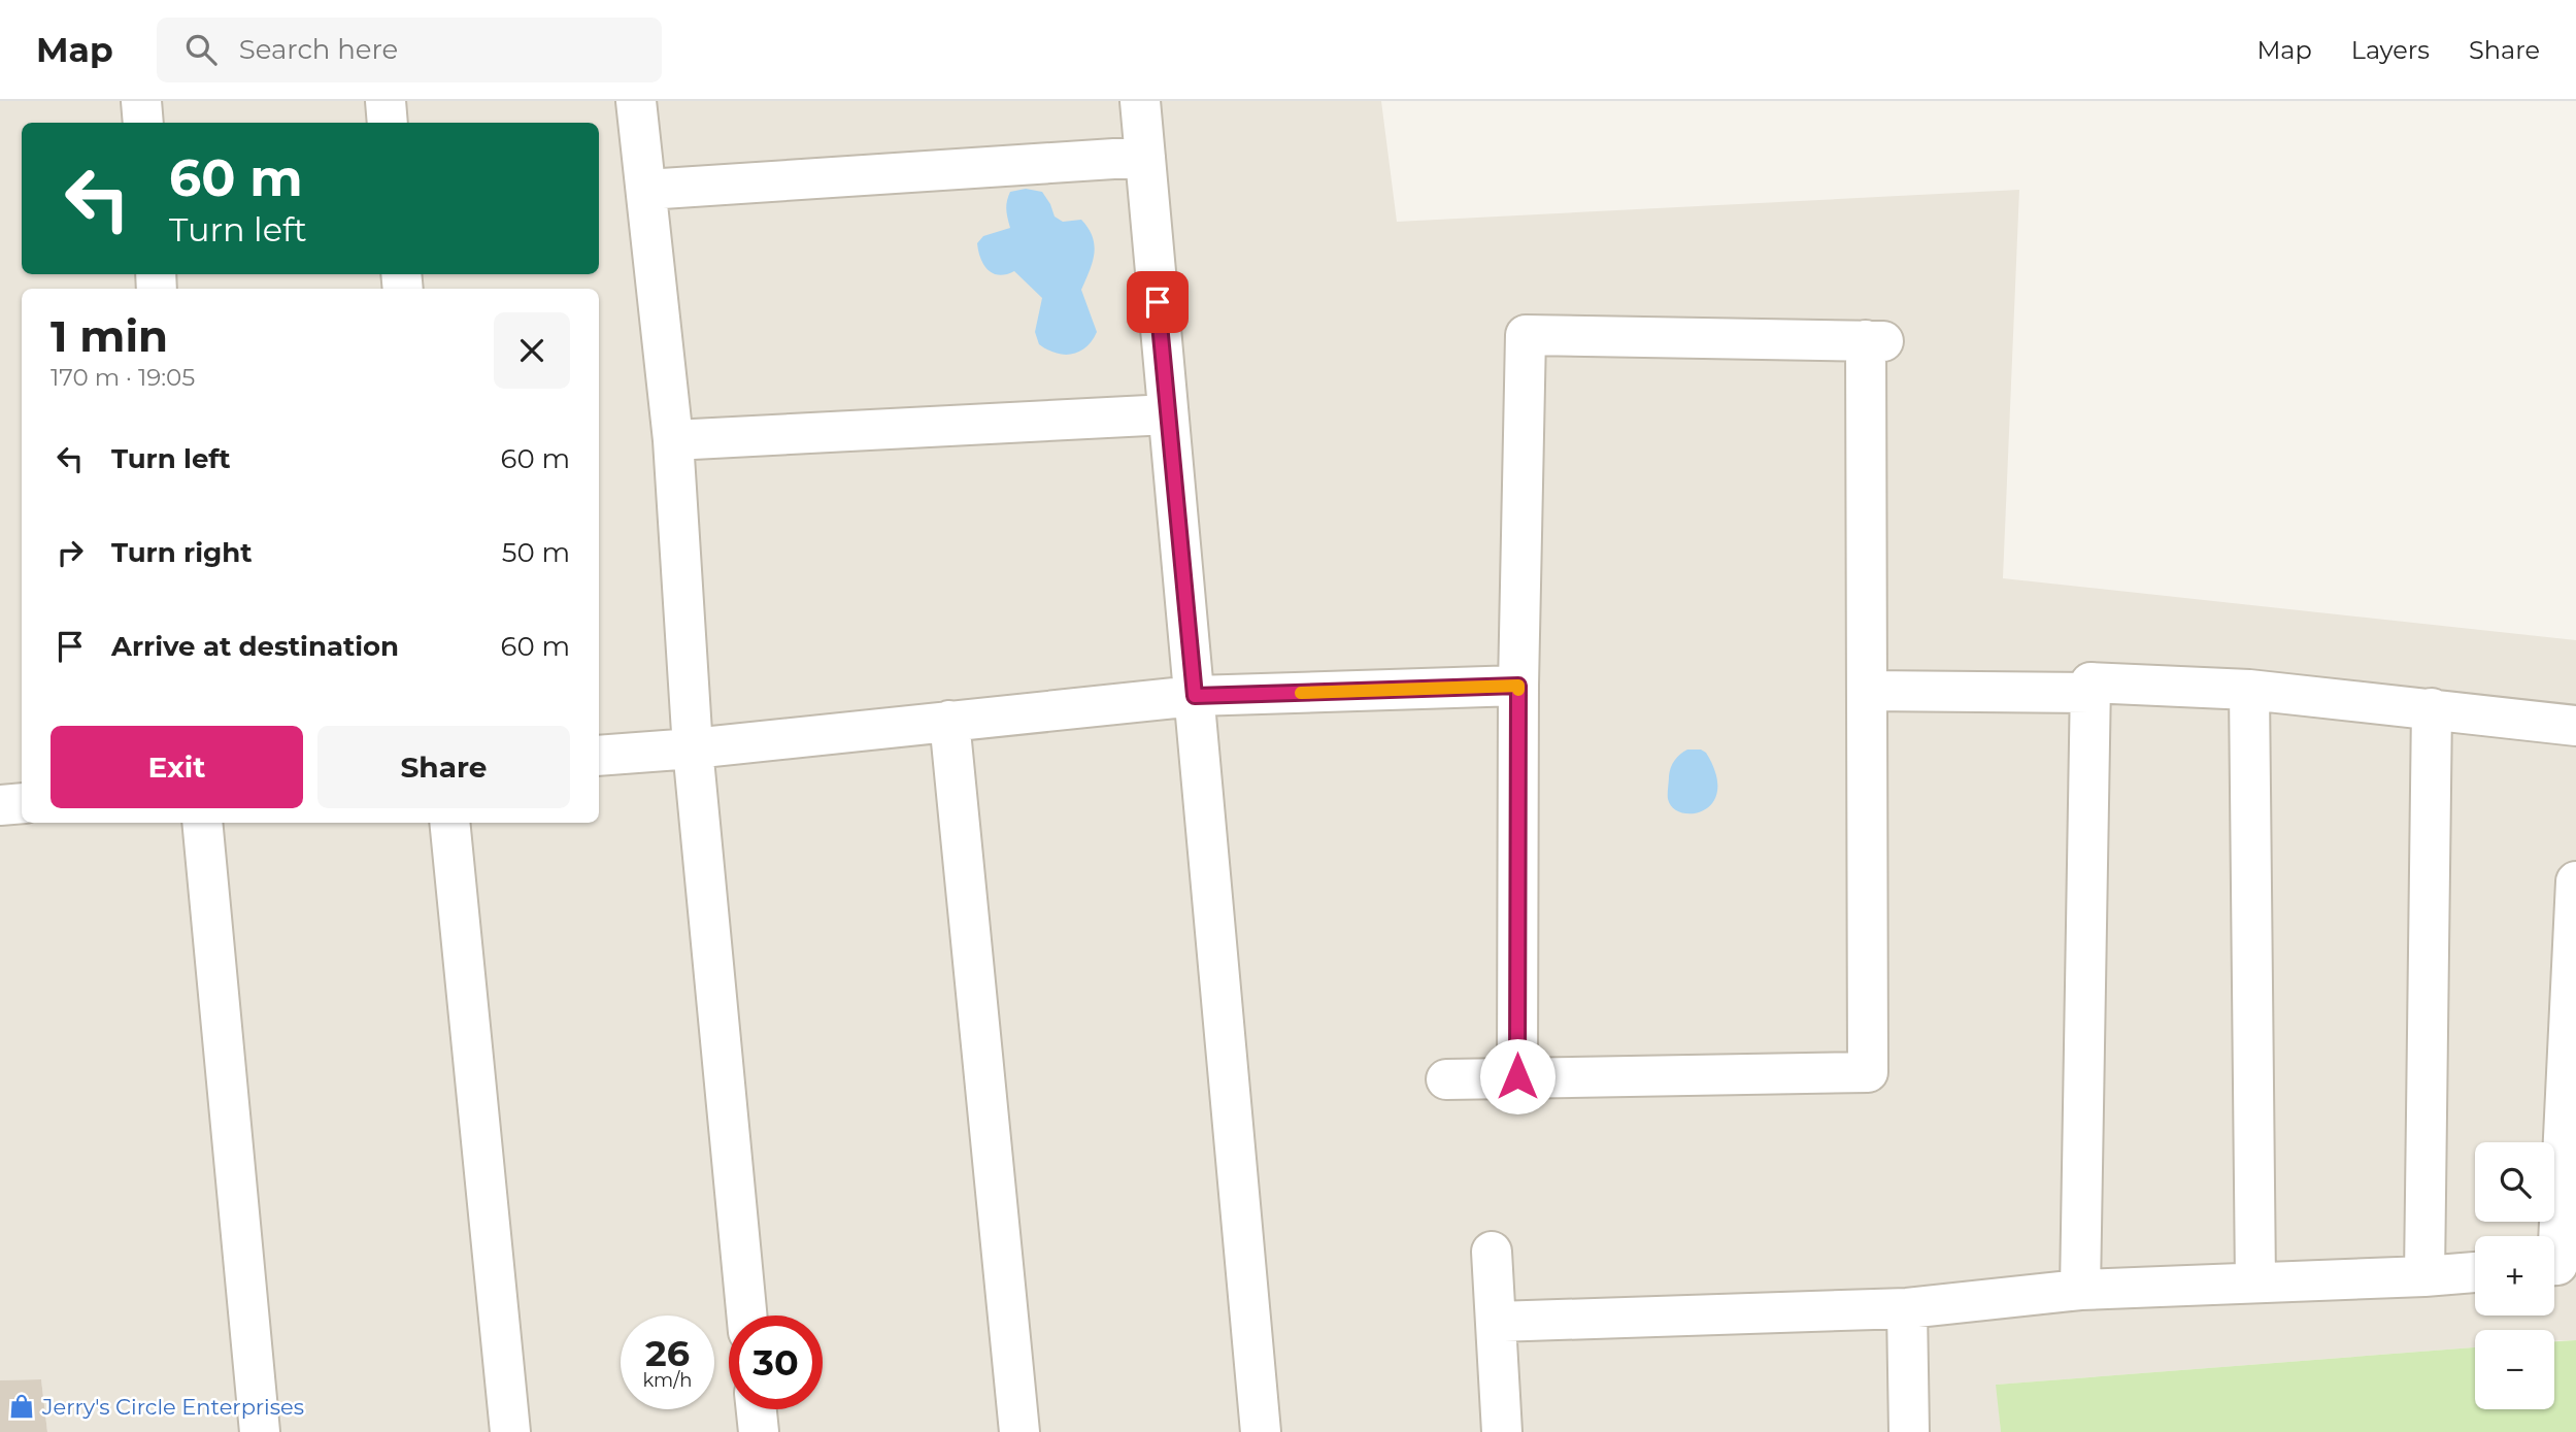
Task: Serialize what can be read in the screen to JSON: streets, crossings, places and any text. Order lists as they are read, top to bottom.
{
  "places": {
    "shop": ["Jerry's Circle Enterprises"]
  },
  "page": {
    "header": "Map",
    "search": "Search here",
    "nav": ["Map", "Layers", "Share"],
    "turn": ["60 m", "Turn left"],
    "heading": ["1 min", "170 m · 19:05"],
    "list": [
      {
        "name": "Turn left",
        "value": "60 m"
      },
      {
        "name": "Turn right",
        "value": "50 m"
      },
      {
        "name": "Arrive at destination",
        "value": "60 m"
      }
    ],
    "buttons": ["Exit", "Share"],
    "map_buttons": ["+", "−"],
    "speed": "26 km/h",
    "limit": "30"
  }
}
